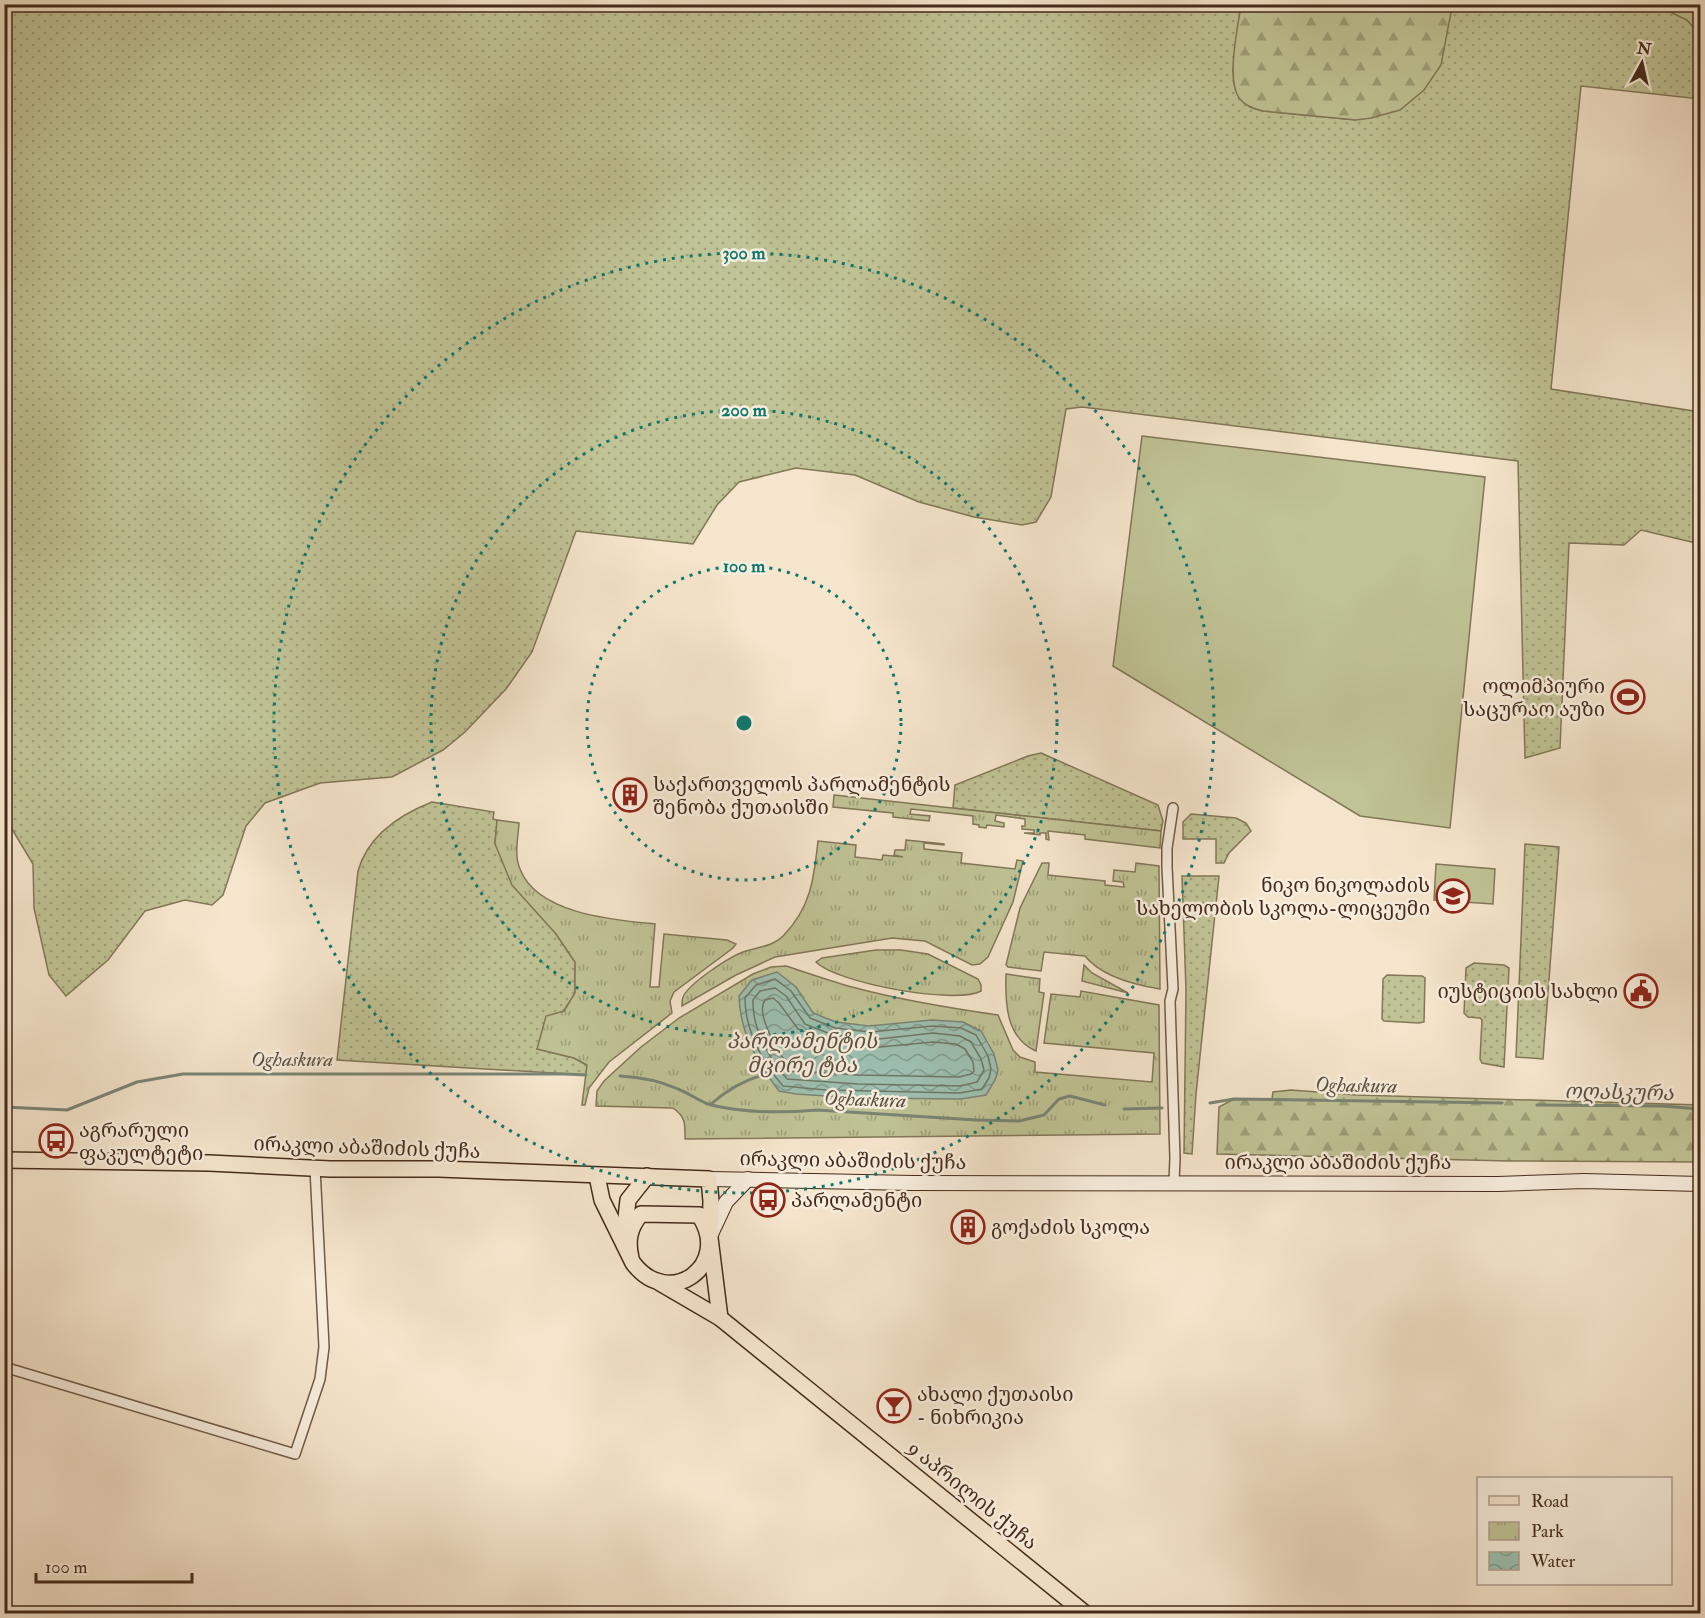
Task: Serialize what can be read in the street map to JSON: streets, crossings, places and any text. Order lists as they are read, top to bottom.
{
  "streets": {
    "main road": ["ირაკლი აბაშიძის ქუჩა", "9 აპრილის ქუჩა"]
  },
  "water": ["პარლამენტის მცირე ტბა", "Oghaskura", "ოღასკურა"],
  "places": {
    "sports": ["ოლიმპიური საცურაო აუზი"],
    "building": ["საქართველოს პარლამენტის შენობა ქუთაისში", "გოქაძის სკოლა"],
    "school or university": ["ნიკო ნიკოლაძის სახელობის სკოლა-ლიცეუმი"],
    "public building": ["იუსტიციის სახლი"],
    "bus stop": ["აგრარული ფაკულტეტი", "პარლამენტი"],
    "bar": ["ახალი ქუთაისი - ნიხრიკია"]
  },
  "legend": ["Road", "Park", "Water"],
  "scale_bar": "100 m",
  "north": "top",
  "rings": ["300 m", "200 m", "100 m"]
}
